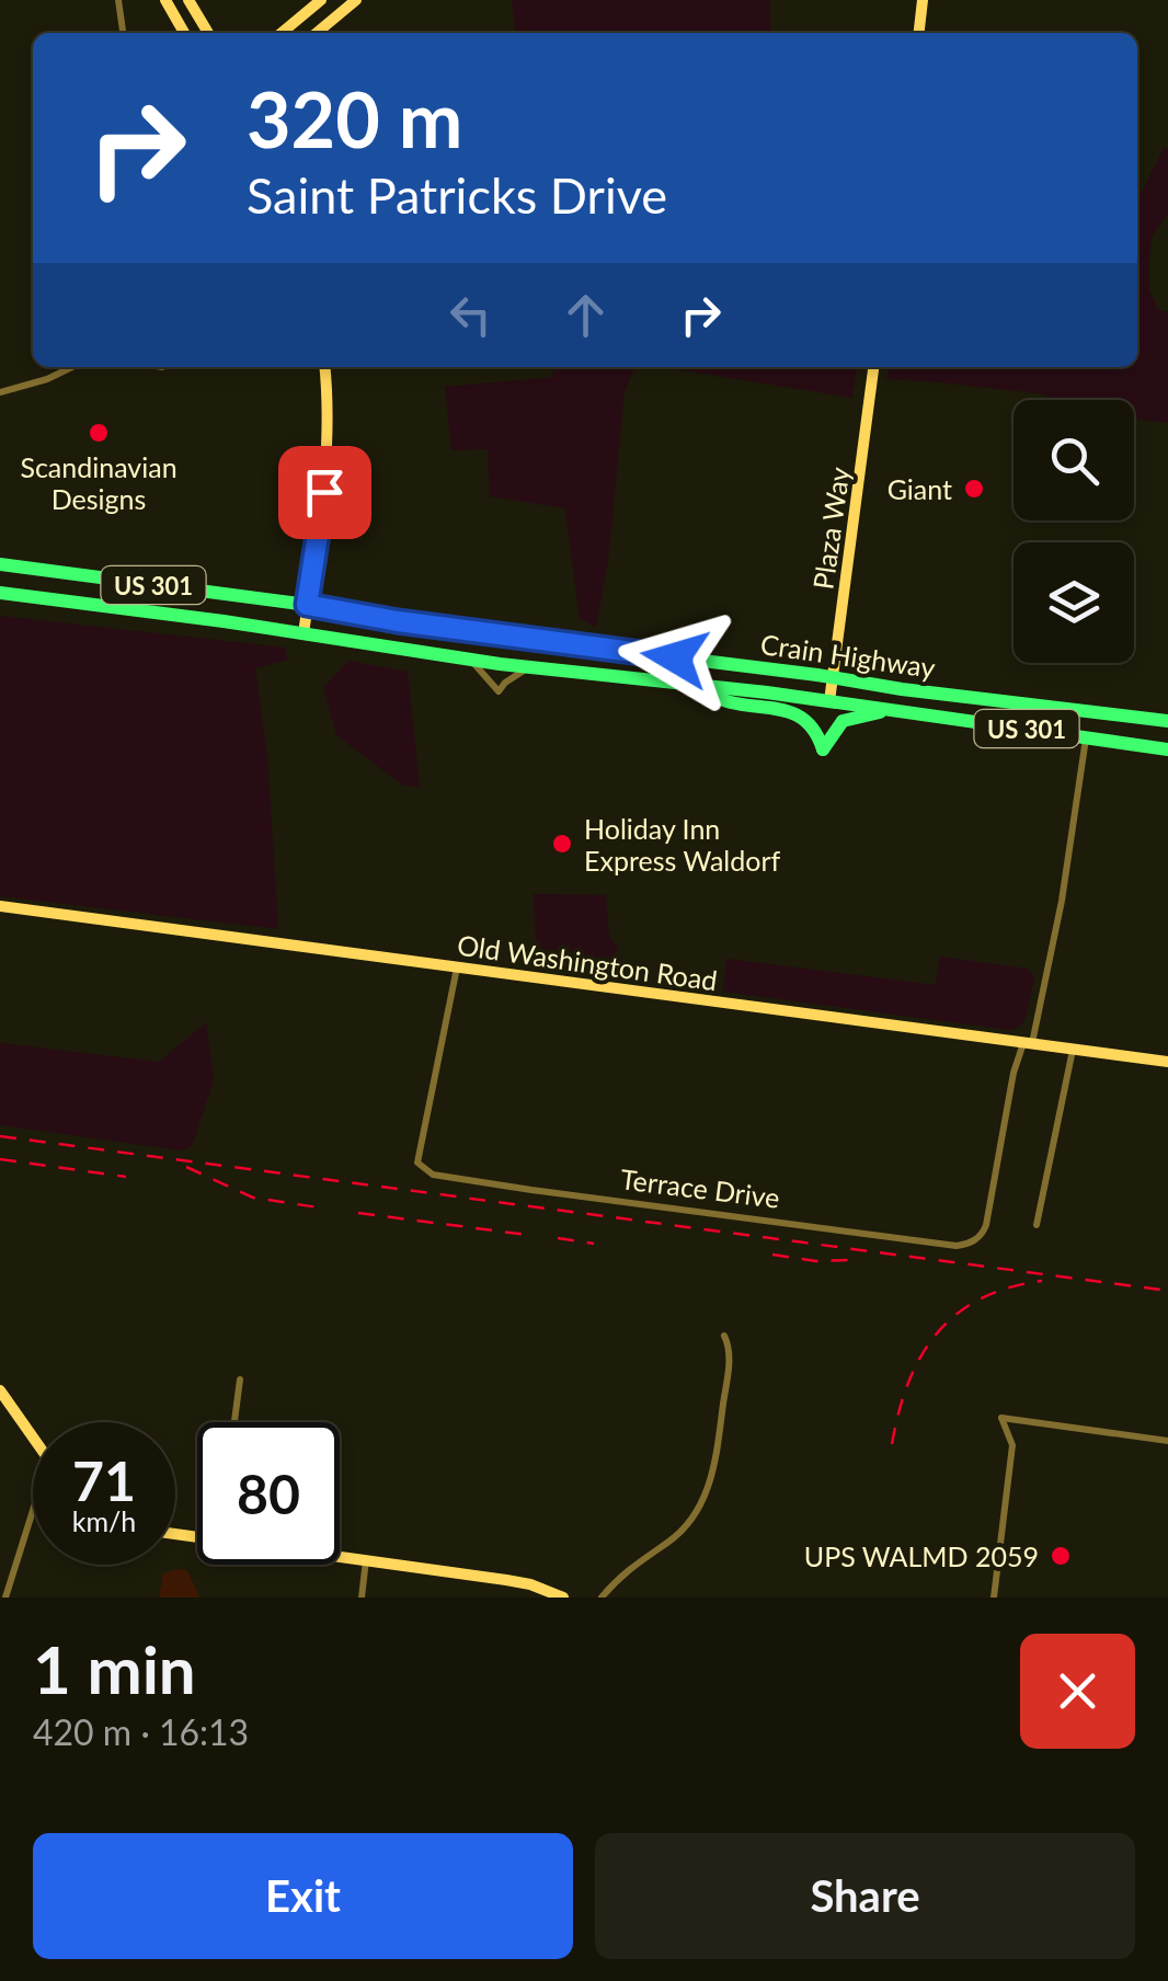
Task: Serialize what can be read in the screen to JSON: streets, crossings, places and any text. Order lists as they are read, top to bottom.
{
  "streets": {
    "highway": ["US 301", "Crain Highway"],
    "main road": ["Plaza Way", "Old Washington Road"],
    "street": ["Terrace Drive"]
  },
  "crossings": [
    ["Plaza Way", "Crain Highway"],
    ["Old Washington Road", "Terrace Drive"]
  ],
  "places": [
    "Scandinavian Designs",
    "Giant",
    "Holiday Inn Express Waldorf",
    "UPS WALMD 2059"
  ],
  "page": {
    "turn": ["320 m", "Saint Patricks Drive"],
    "speed": "71 km/h",
    "limit": "80",
    "heading": ["1 min", "420 m · 16:13"],
    "buttons": ["Exit", "Share"]
  }
}
